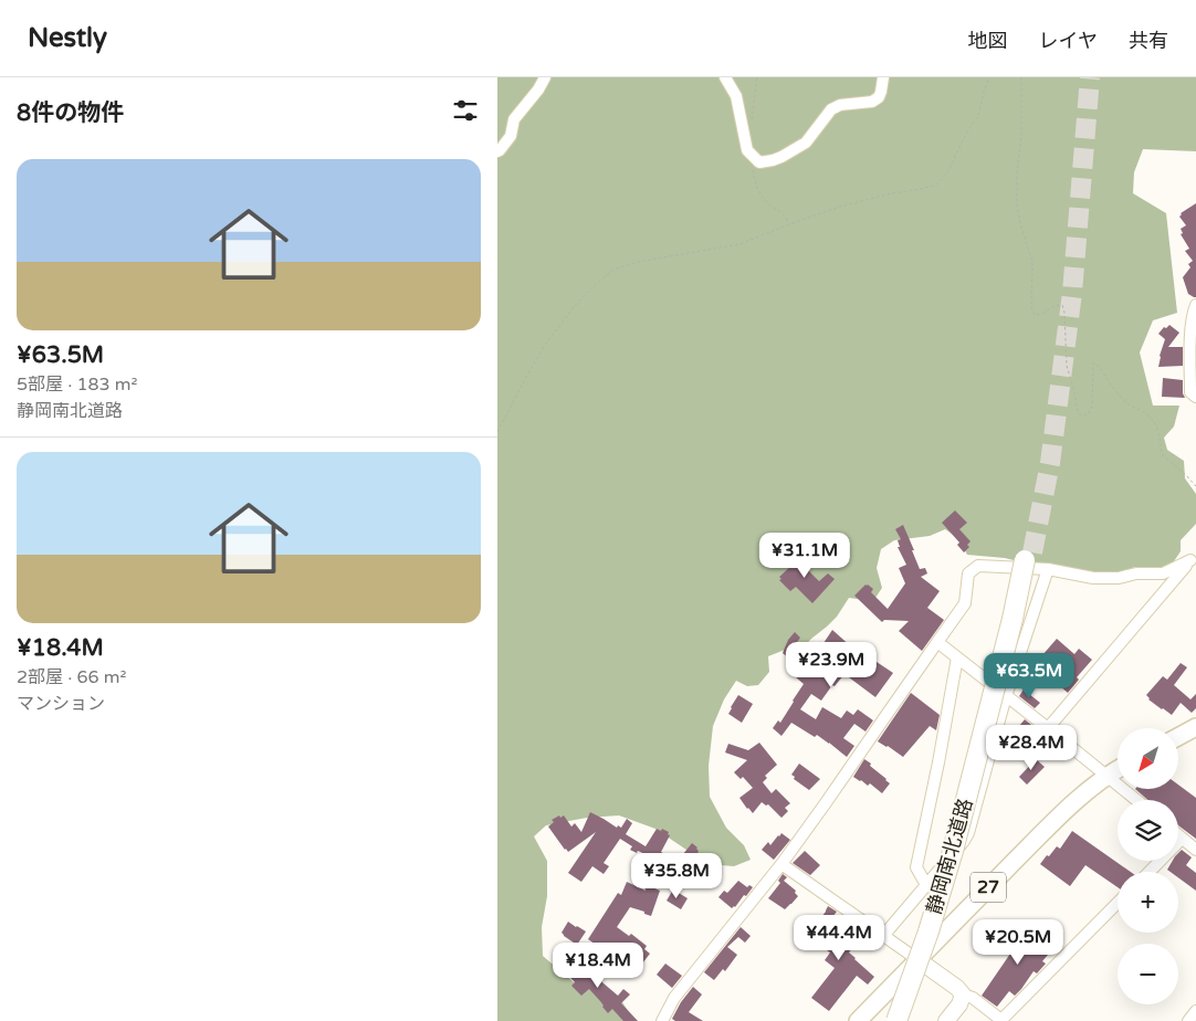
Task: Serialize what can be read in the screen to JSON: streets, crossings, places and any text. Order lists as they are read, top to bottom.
{
  "streets": {
    "highway": ["静岡南北道路"],
    "main road": ["27"]
  },
  "north": "bottom left",
  "page": {
    "header": "Nestly",
    "nav": ["地図", "レイヤ", "共有"],
    "heading": "8件の物件",
    "list": [
      {
        "name": "¥63.5M",
        "note": "5部屋 · 183 m² · 静岡南北道路"
      },
      {
        "name": "¥18.4M",
        "note": "2部屋 · 66 m² · マンション"
      }
    ],
    "price": [
      "¥31.1M",
      "¥23.9M",
      "¥63.5M",
      "¥28.4M",
      "¥35.8M",
      "¥44.4M",
      "¥20.5M",
      "¥18.4M"
    ],
    "map_buttons": ["+", "−"]
  }
}
